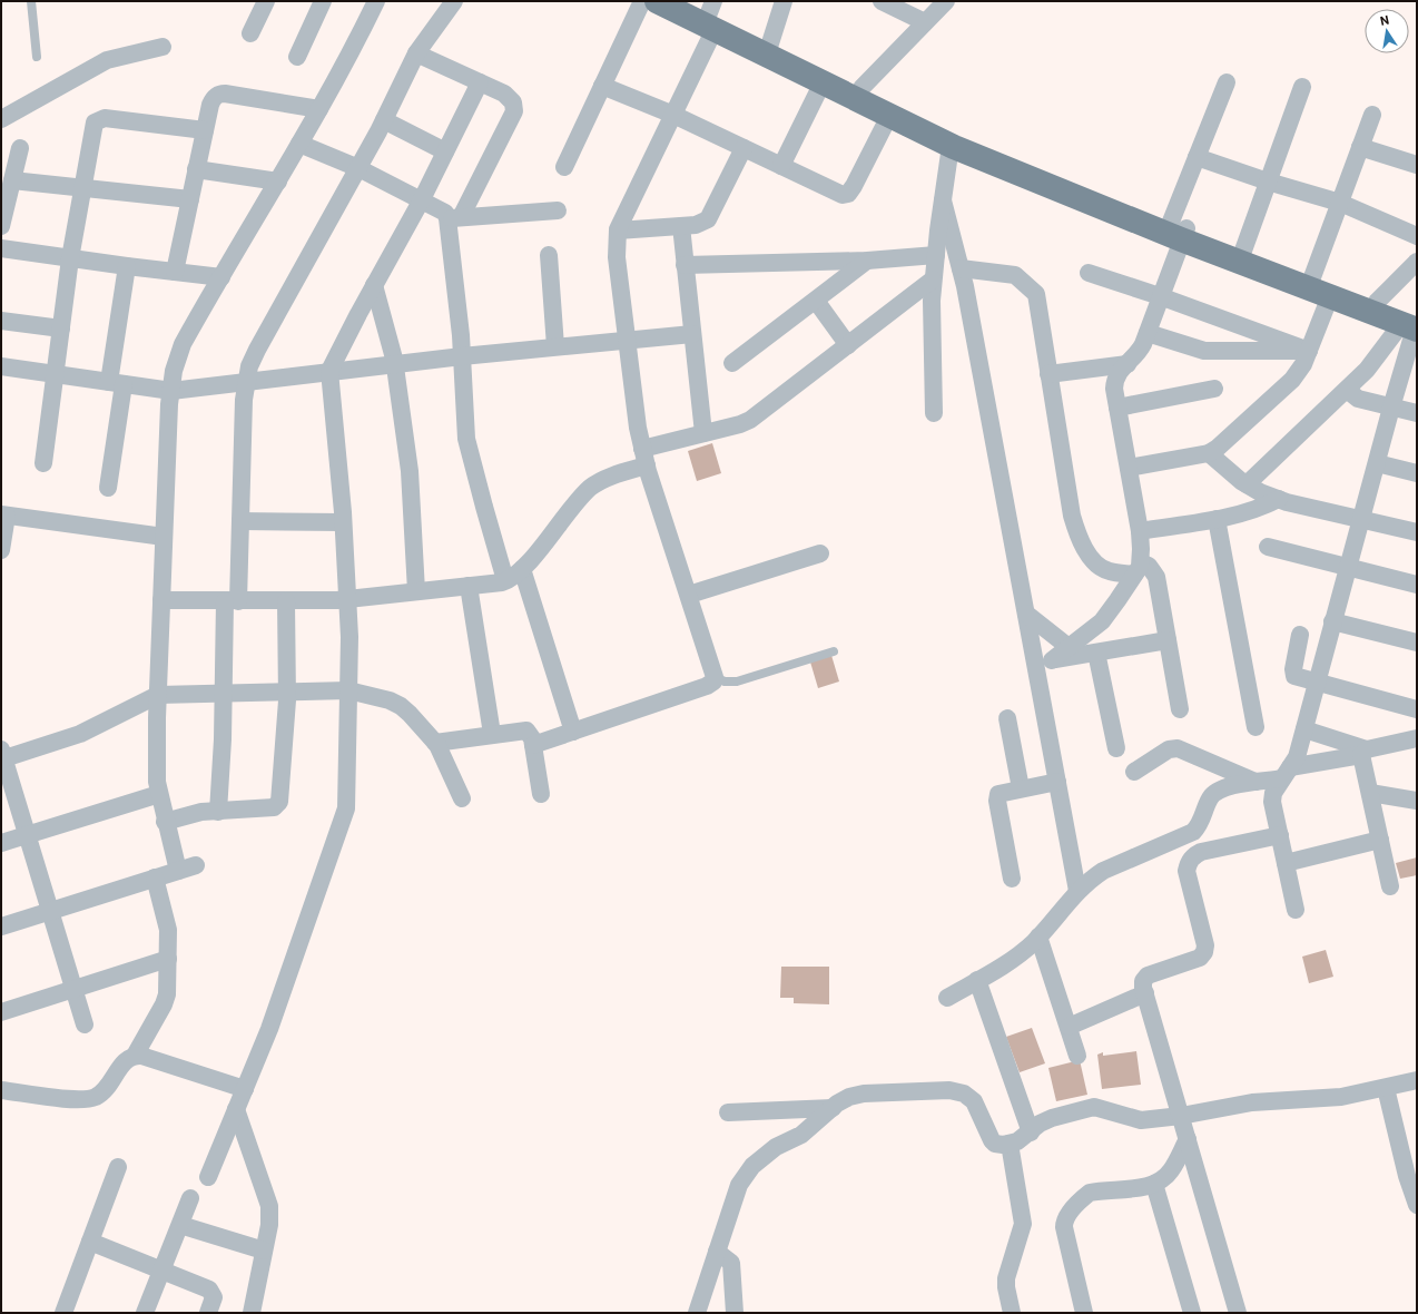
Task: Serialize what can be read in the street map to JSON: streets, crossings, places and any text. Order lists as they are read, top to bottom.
{
  "north": "top"
}
